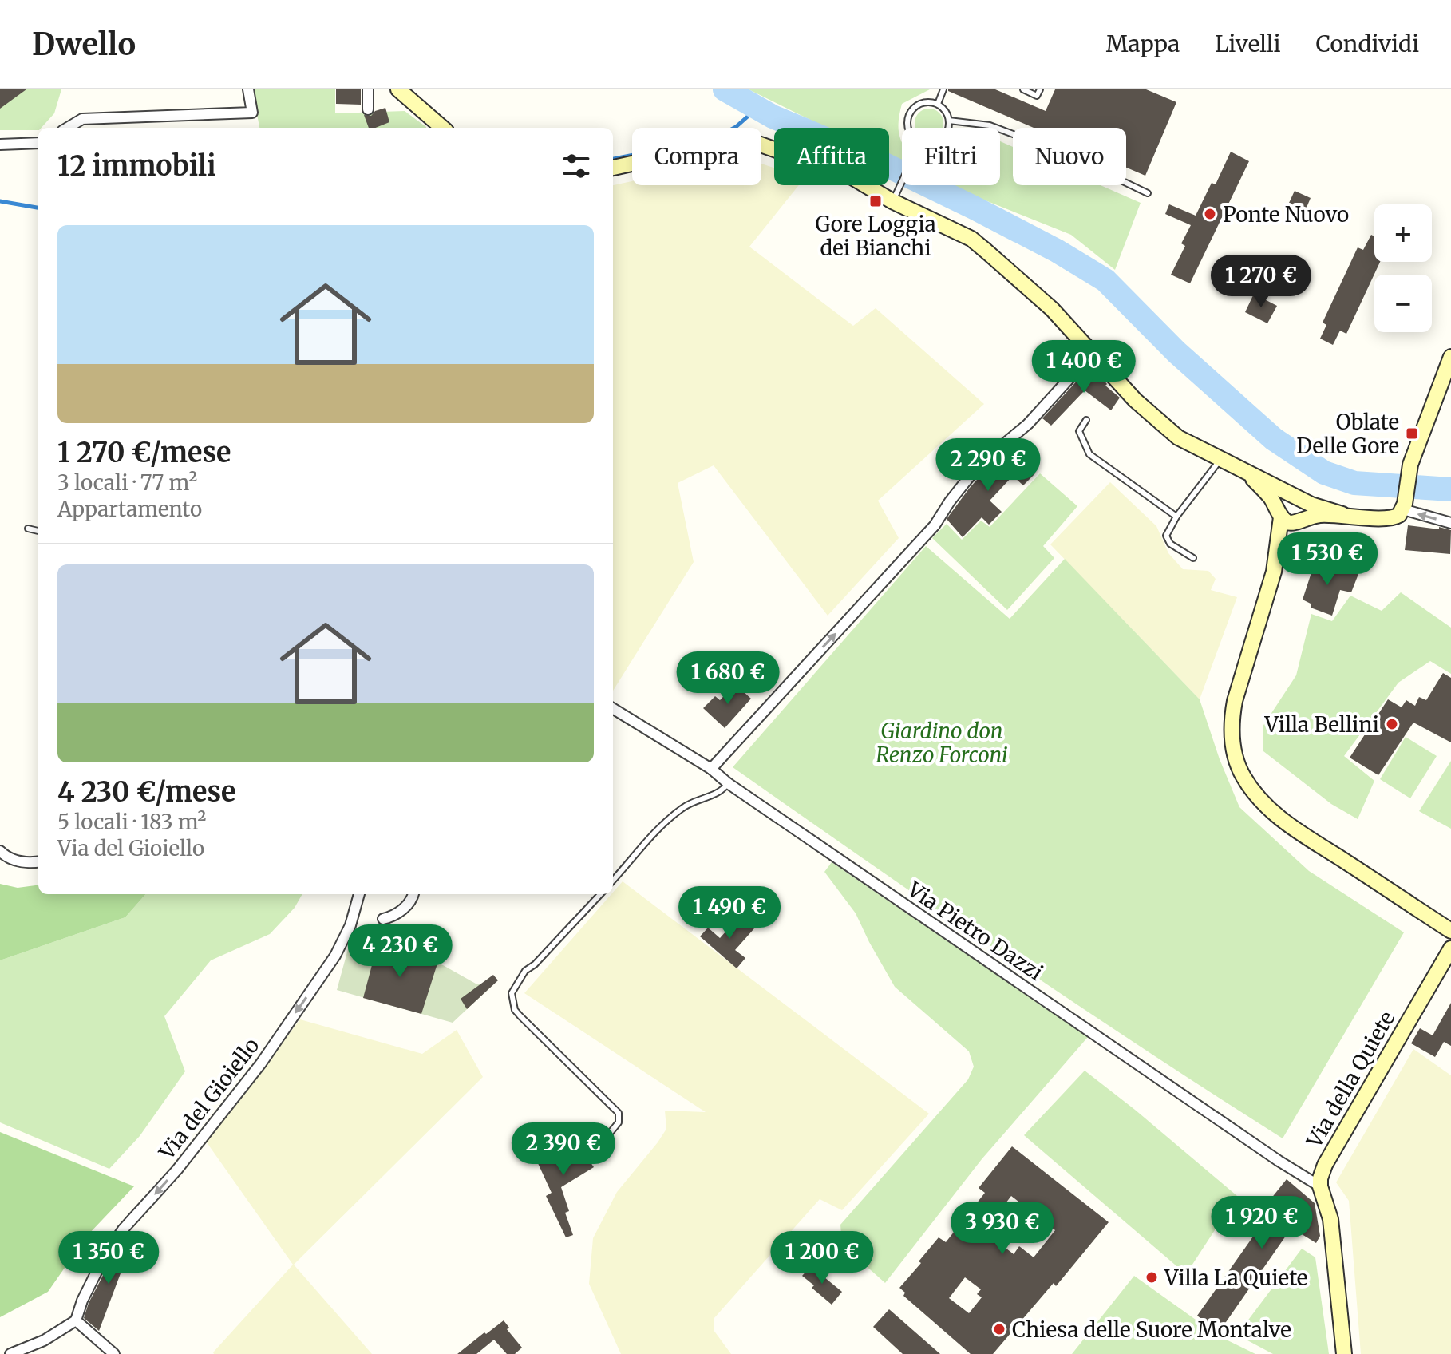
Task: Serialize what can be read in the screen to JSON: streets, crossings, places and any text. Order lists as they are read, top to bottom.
{
  "streets": {
    "main road": ["Via della Quiete"],
    "street": ["Via Pietro Dazzi", "Via del Gioiello"]
  },
  "crossings": [
    ["Via Pietro Dazzi", "Via della Quiete"]
  ],
  "one_way": ["Via del Gioiello"],
  "parks": ["Giardino don Renzo Forconi"],
  "places": {
    "transit": ["Gore Loggia dei Bianchi", "Oblate Delle Gore"],
    "other": [
      "Ponte Nuovo",
      "Villa Bellini",
      "Villa La Quiete",
      "Chiesa delle Suore Montalve"
    ]
  },
  "page": {
    "header": "Dwello",
    "nav": ["Mappa", "Livelli", "Condividi"],
    "chip": [
      "Compra",
      "Affitta",
      "Filtri",
      "Nuovo"
    ],
    "heading": "12 immobili",
    "map_buttons": ["+", "−"],
    "list": [
      {
        "name": "1 270 €/mese",
        "note": "3 locali · 77 m² · Appartamento"
      },
      {
        "name": "4 230 €/mese",
        "note": "5 locali · 183 m² · Via del Gioiello"
      }
    ],
    "price": [
      "1 270 €",
      "1 400 €",
      "2 290 €",
      "1 530 €",
      "1 680 €",
      "1 490 €",
      "4 230 €",
      "2 390 €",
      "1 920 €",
      "3 930 €",
      "1 350 €",
      "1 200 €"
    ]
  }
}
